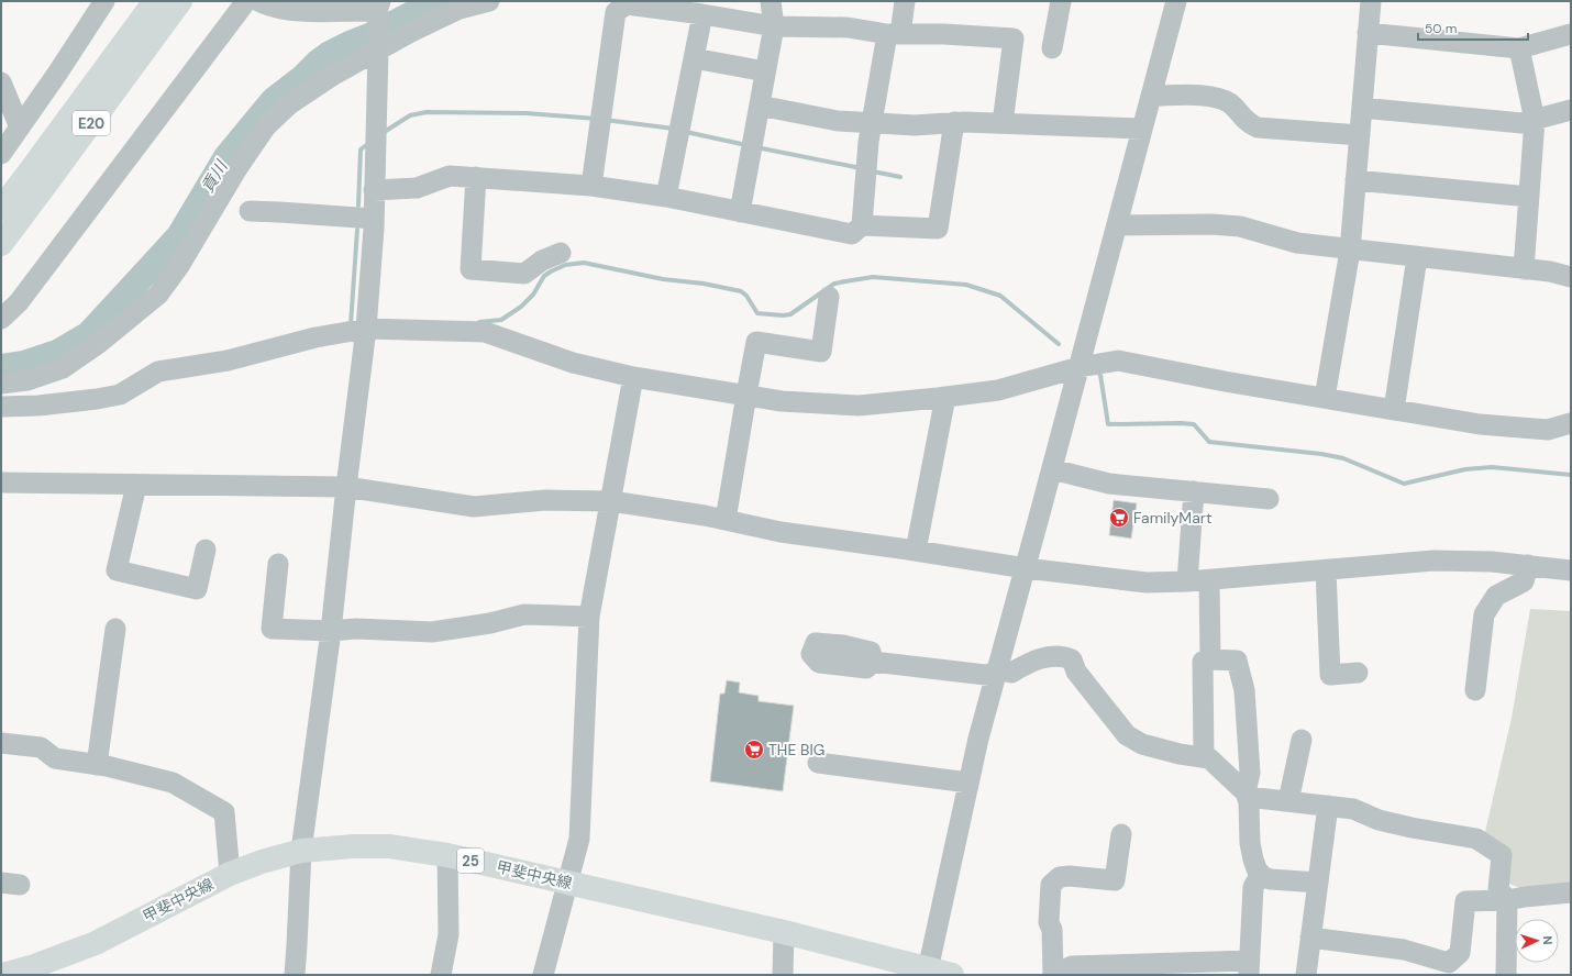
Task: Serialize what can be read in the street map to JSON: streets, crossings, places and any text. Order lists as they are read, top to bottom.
{
  "streets": {
    "main road": ["E20", "25", "甲斐中央線"]
  },
  "water": ["貢川"],
  "places": {
    "supermarket": ["FamilyMart", "THE BIG"]
  },
  "scale_bar": "50 m",
  "north": "right"
}
